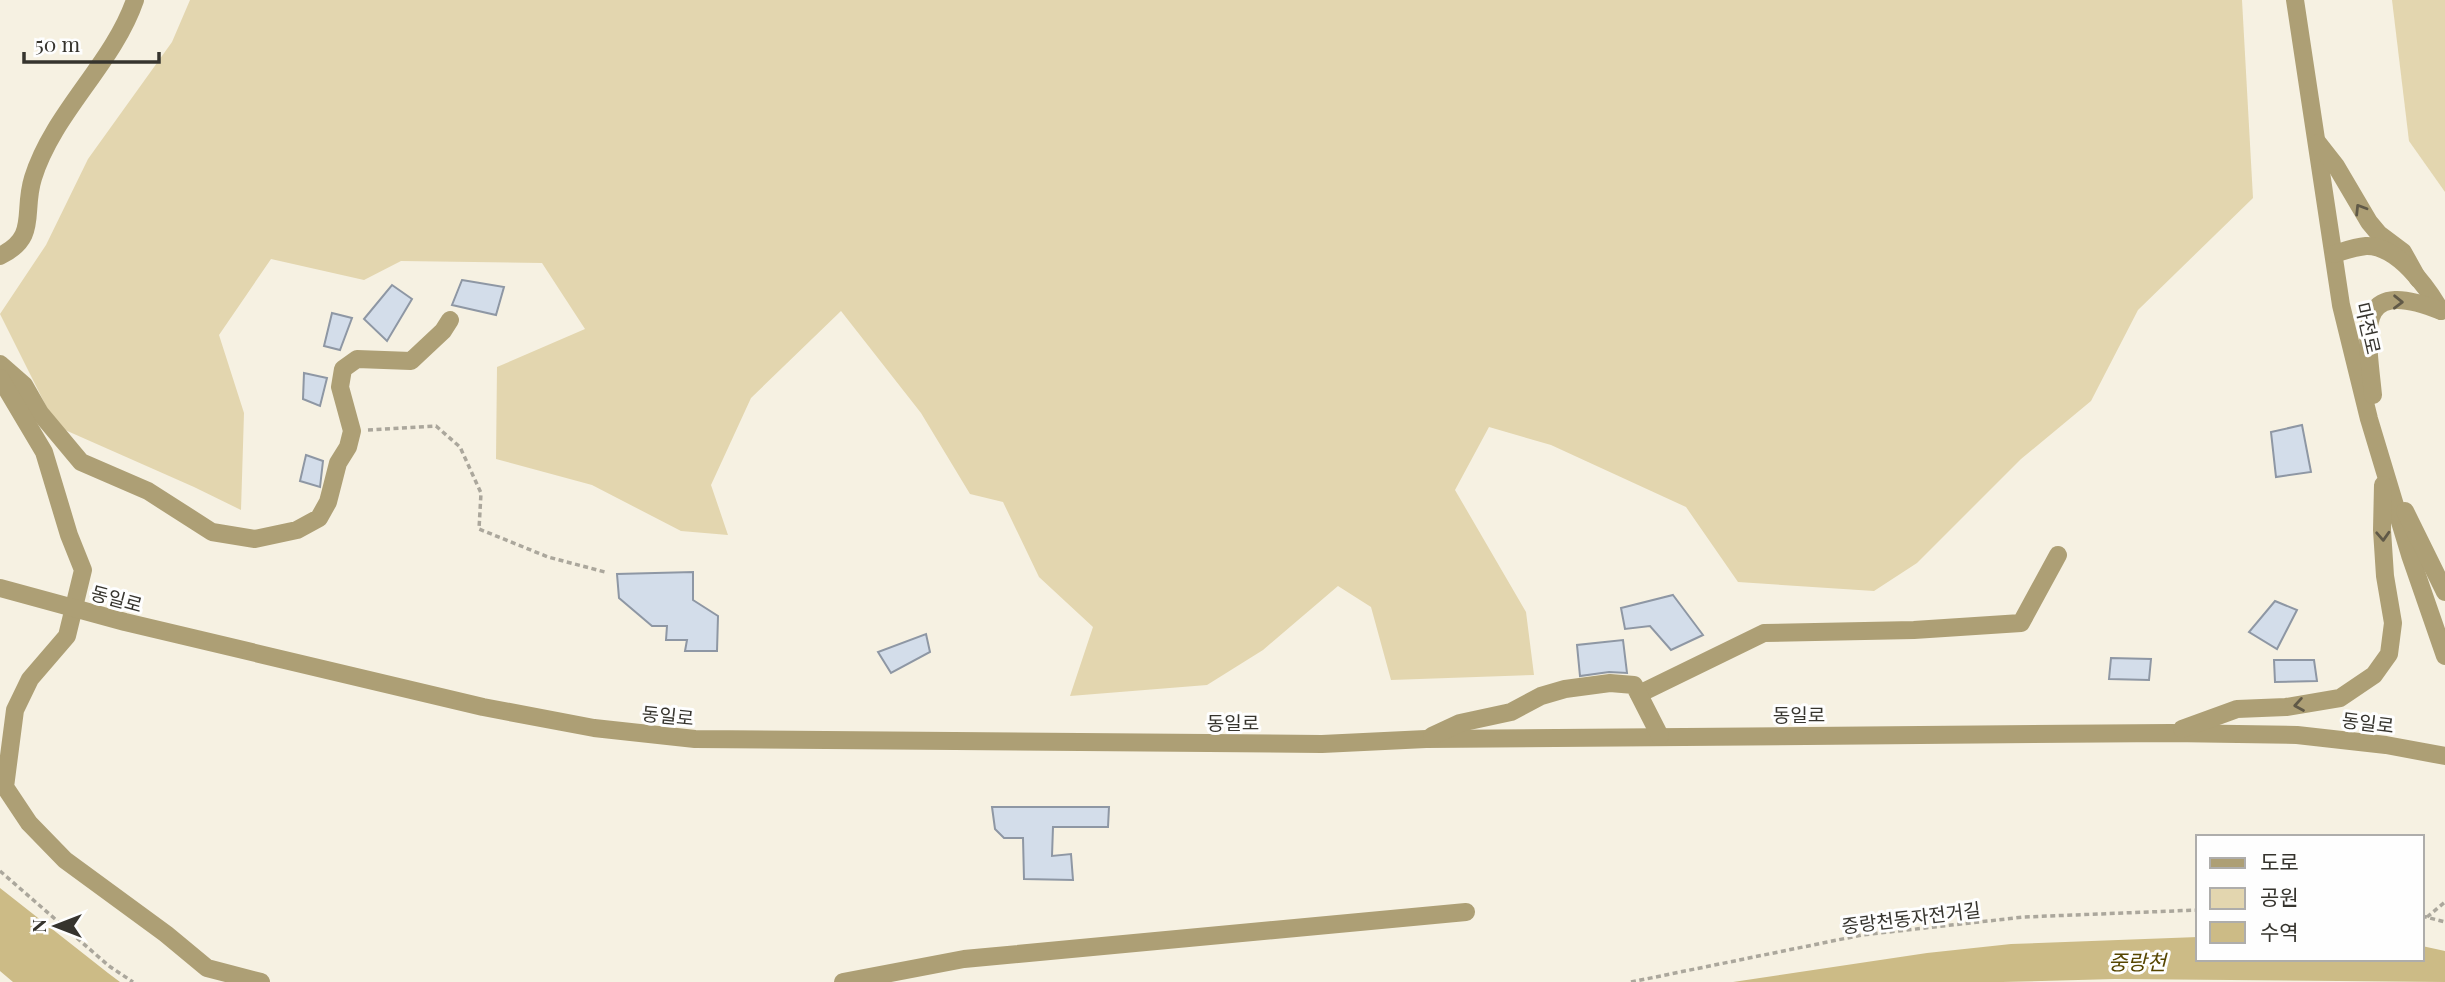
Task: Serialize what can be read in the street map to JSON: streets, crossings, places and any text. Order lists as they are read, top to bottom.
{
  "streets": {
    "street": ["마전로", "동일로"],
    "path": ["중랑천동자전거길"]
  },
  "water": ["중랑천"],
  "legend": ["도로", "공원", "수역"],
  "scale_bar": "50 m",
  "north": "left"
}
